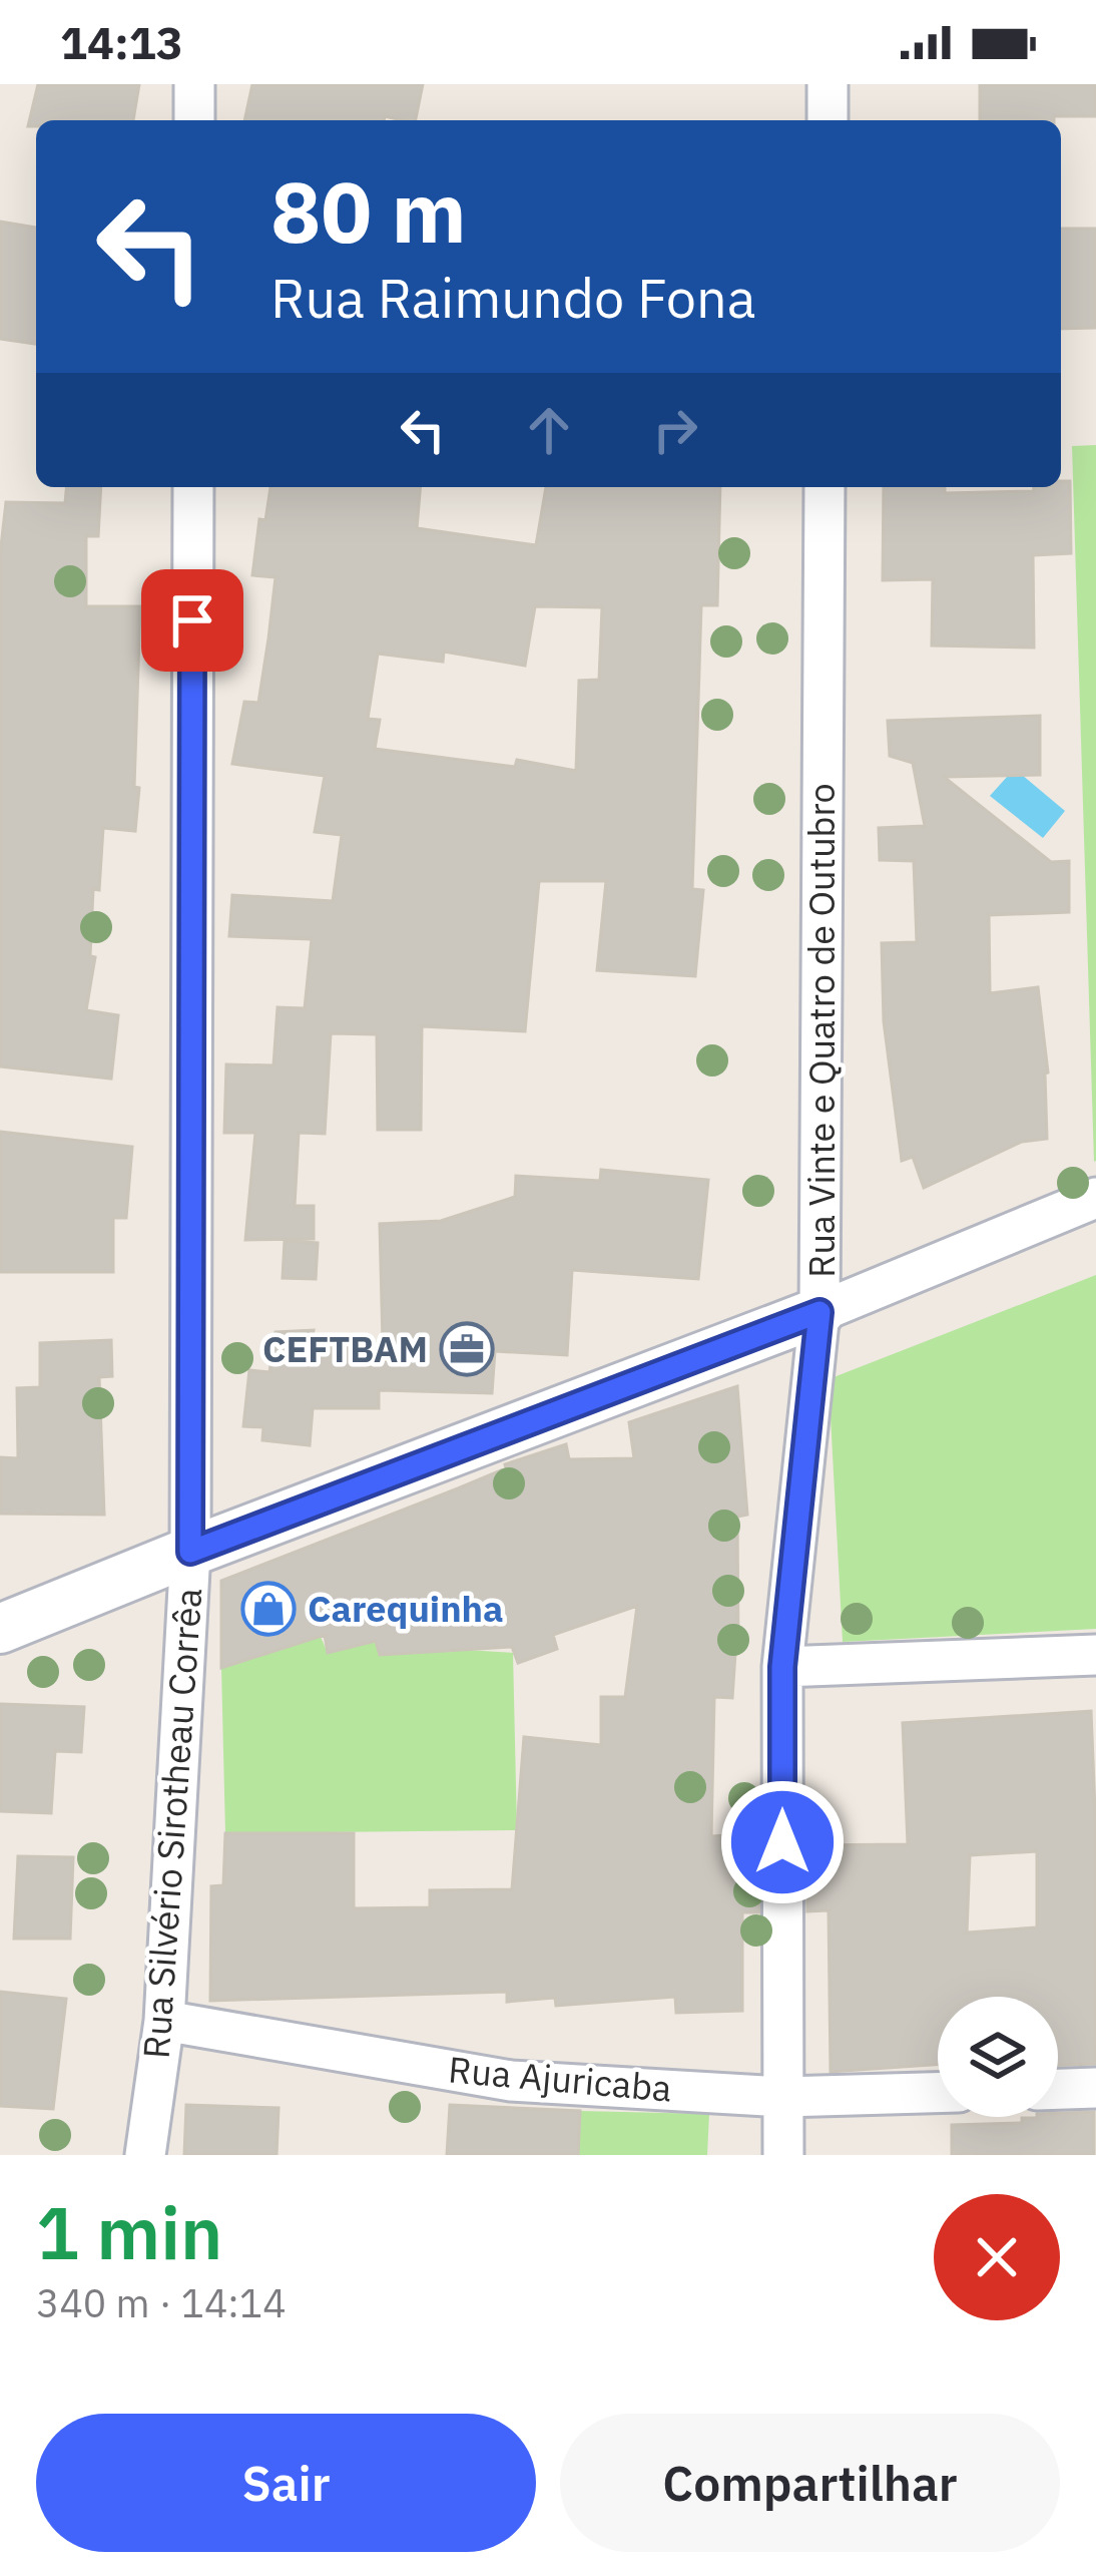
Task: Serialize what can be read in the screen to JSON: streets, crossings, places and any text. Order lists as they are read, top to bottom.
{
  "streets": {
    "street": ["Rua Vinte e Quatro de Outubro", "Rua Silvério Sirotheau Corrêa", "Rua Ajuricaba"]
  },
  "crossings": [
    ["Rua Vinte e Quatro de Outubro", "Rua Ajuricaba"],
    ["Rua Silvério Sirotheau Corrêa", "Rua Ajuricaba"]
  ],
  "places": {
    "office": ["CEFTBAM"],
    "shop": ["Carequinha"]
  },
  "page": {
    "status": "14:13",
    "turn": ["80 m", "Rua Raimundo Fona"],
    "heading": ["1 min", "340 m · 14:14"],
    "buttons": ["Sair", "Compartilhar"]
  }
}
